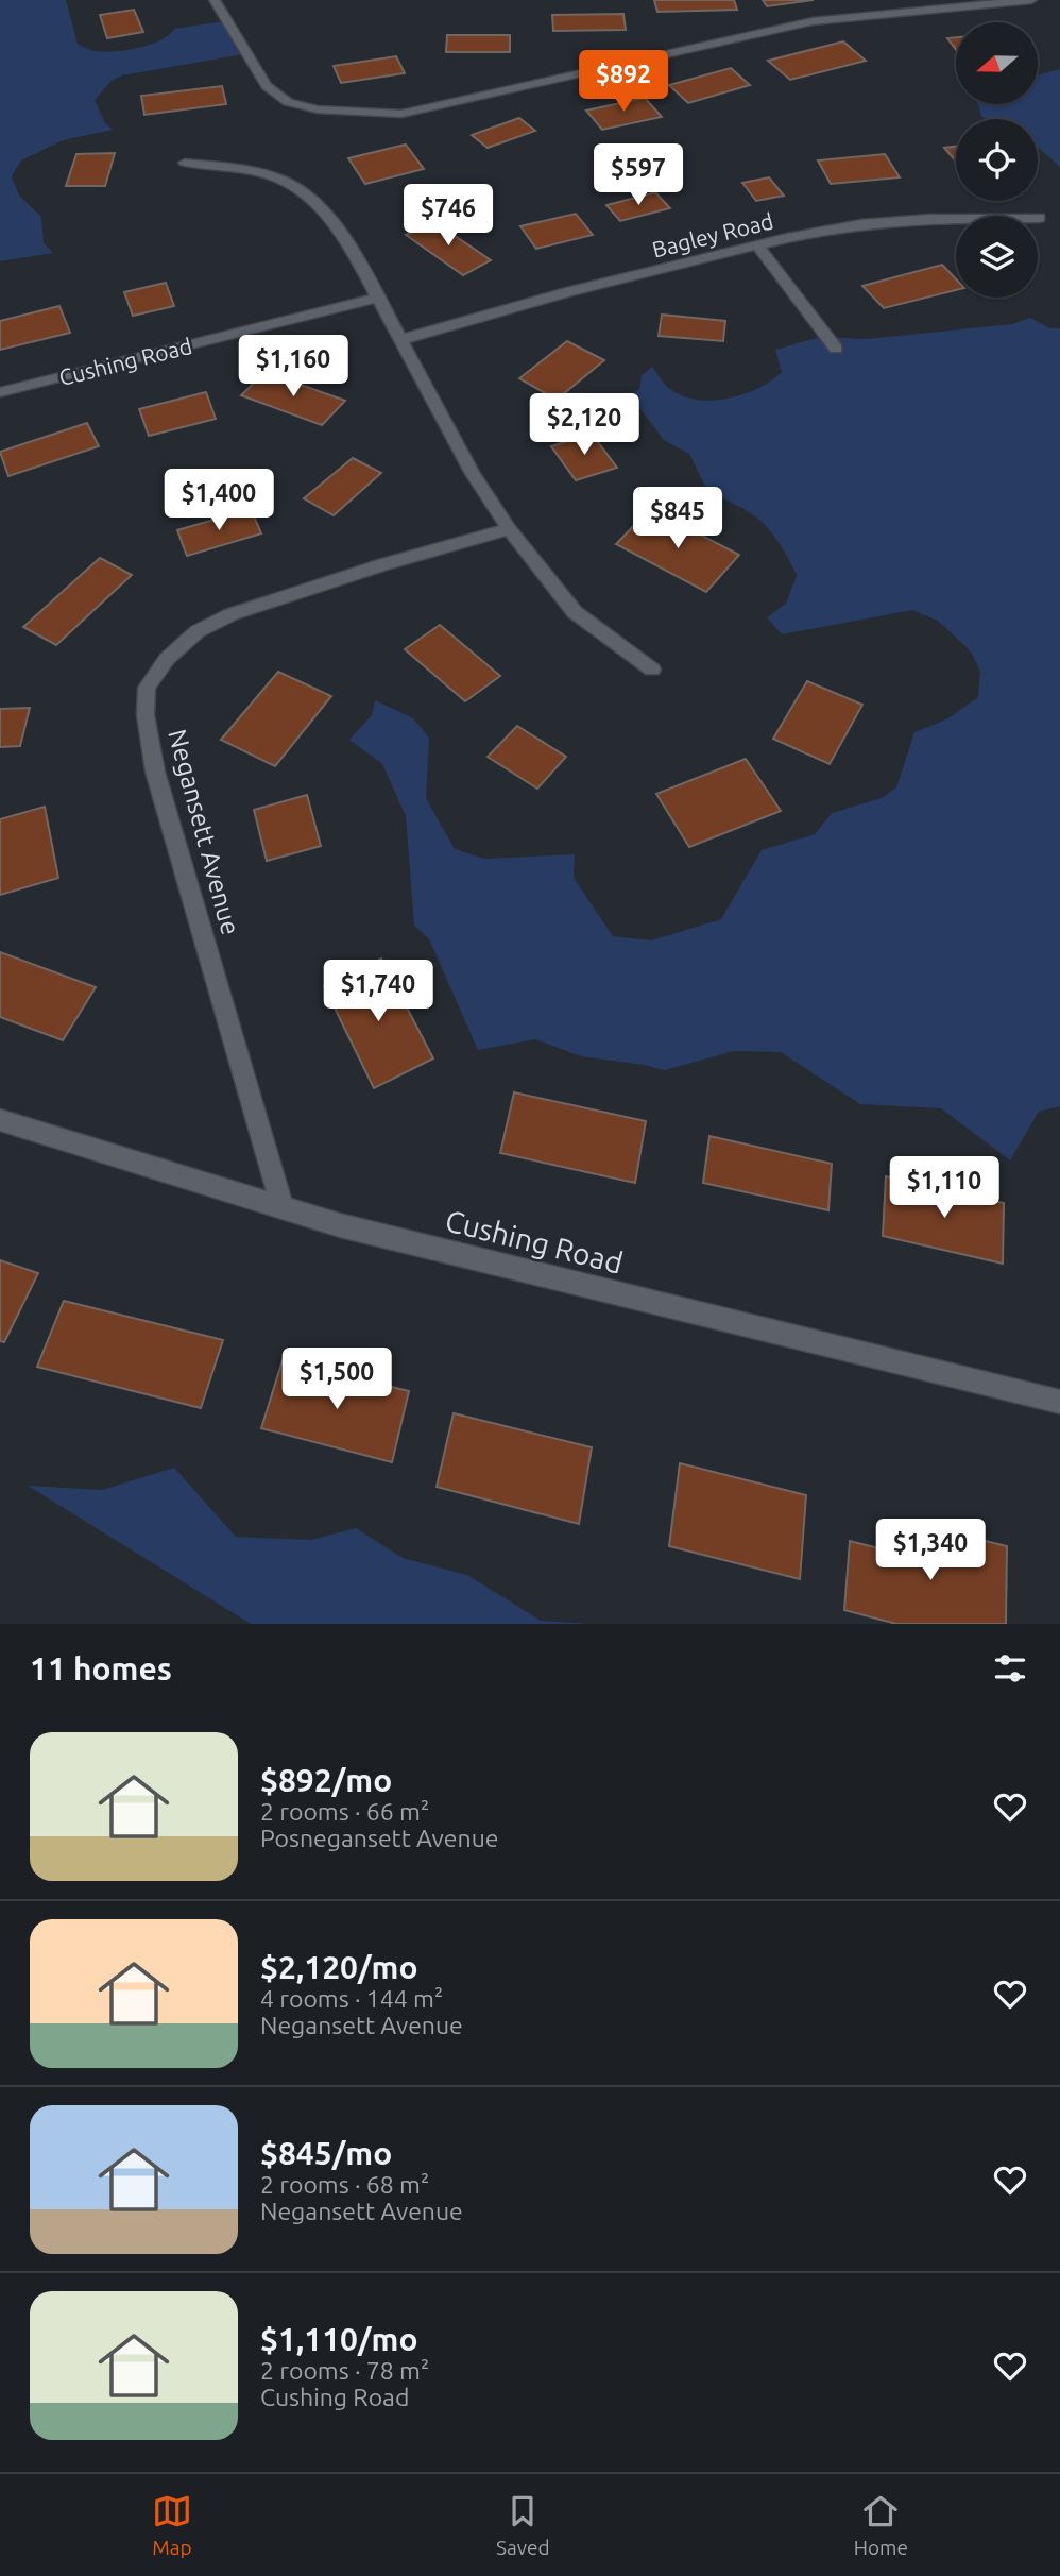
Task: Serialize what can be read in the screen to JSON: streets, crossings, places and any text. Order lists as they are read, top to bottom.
{
  "streets": {
    "street": ["Bagley Road", "Cushing Road", "Negansett Avenue"]
  },
  "crossings": [
    ["Cushing Road", "Negansett Avenue"]
  ],
  "north": "left",
  "page": {
    "price": [
      "$892",
      "$597",
      "$746",
      "$1,160",
      "$2,120",
      "$1,400",
      "$845",
      "$1,740",
      "$1,110",
      "$1,500",
      "$1,340"
    ],
    "heading": "11 homes",
    "list": [
      {
        "name": "$892/mo",
        "note": "2 rooms · 66 m² · Posnegansett Avenue"
      },
      {
        "name": "$2,120/mo",
        "note": "4 rooms · 144 m² · Negansett Avenue"
      },
      {
        "name": "$845/mo",
        "note": "2 rooms · 68 m² · Negansett Avenue"
      },
      {
        "name": "$1,110/mo",
        "note": "2 rooms · 78 m² · Cushing Road"
      }
    ],
    "tabs": ["Map", "Saved", "Home"]
  }
}
